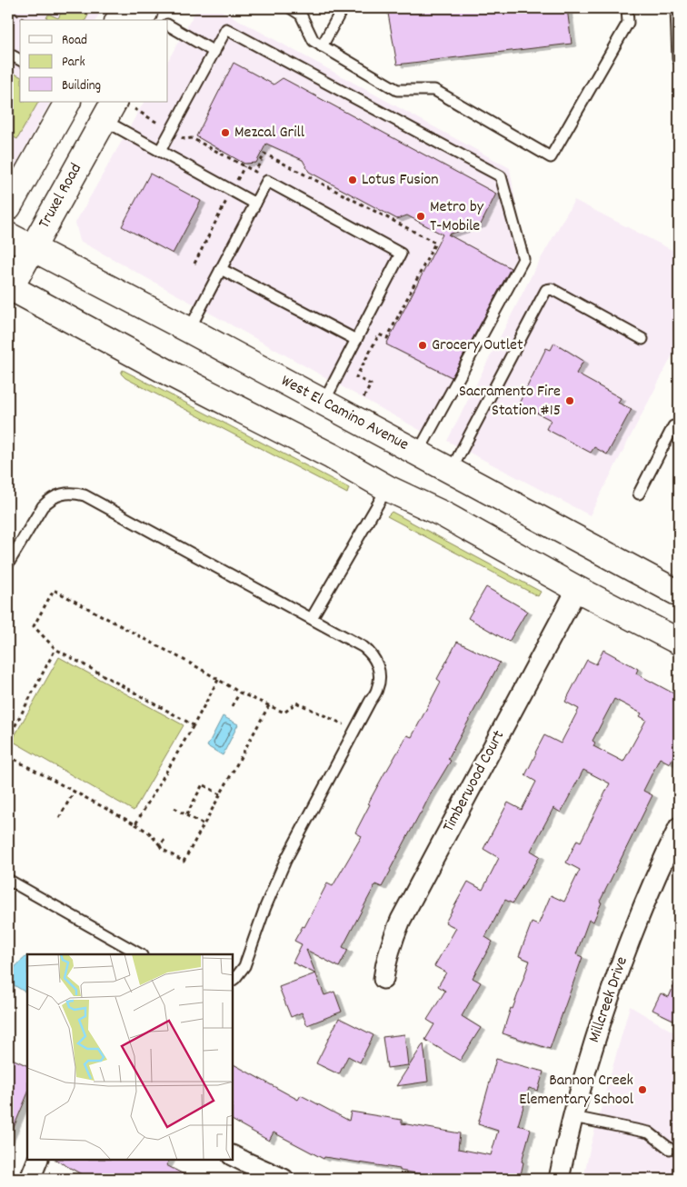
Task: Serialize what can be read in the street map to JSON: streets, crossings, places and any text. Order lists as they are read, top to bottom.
{
  "streets": {
    "main road": ["Truxel Road", "West El Camino Avenue"],
    "street": ["Timberwood Court", "Millcreek Drive"]
  },
  "crossings": [
    ["Truxel Road", "West El Camino Avenue"]
  ],
  "places": [
    "Mezcal Grill",
    "Lotus Fusion",
    "Metro by T-Mobile",
    "Grocery Outlet",
    "Sacramento Fire Station #15",
    "Bannon Creek Elementary School"
  ],
  "legend": ["Road", "Park", "Building"]
}
